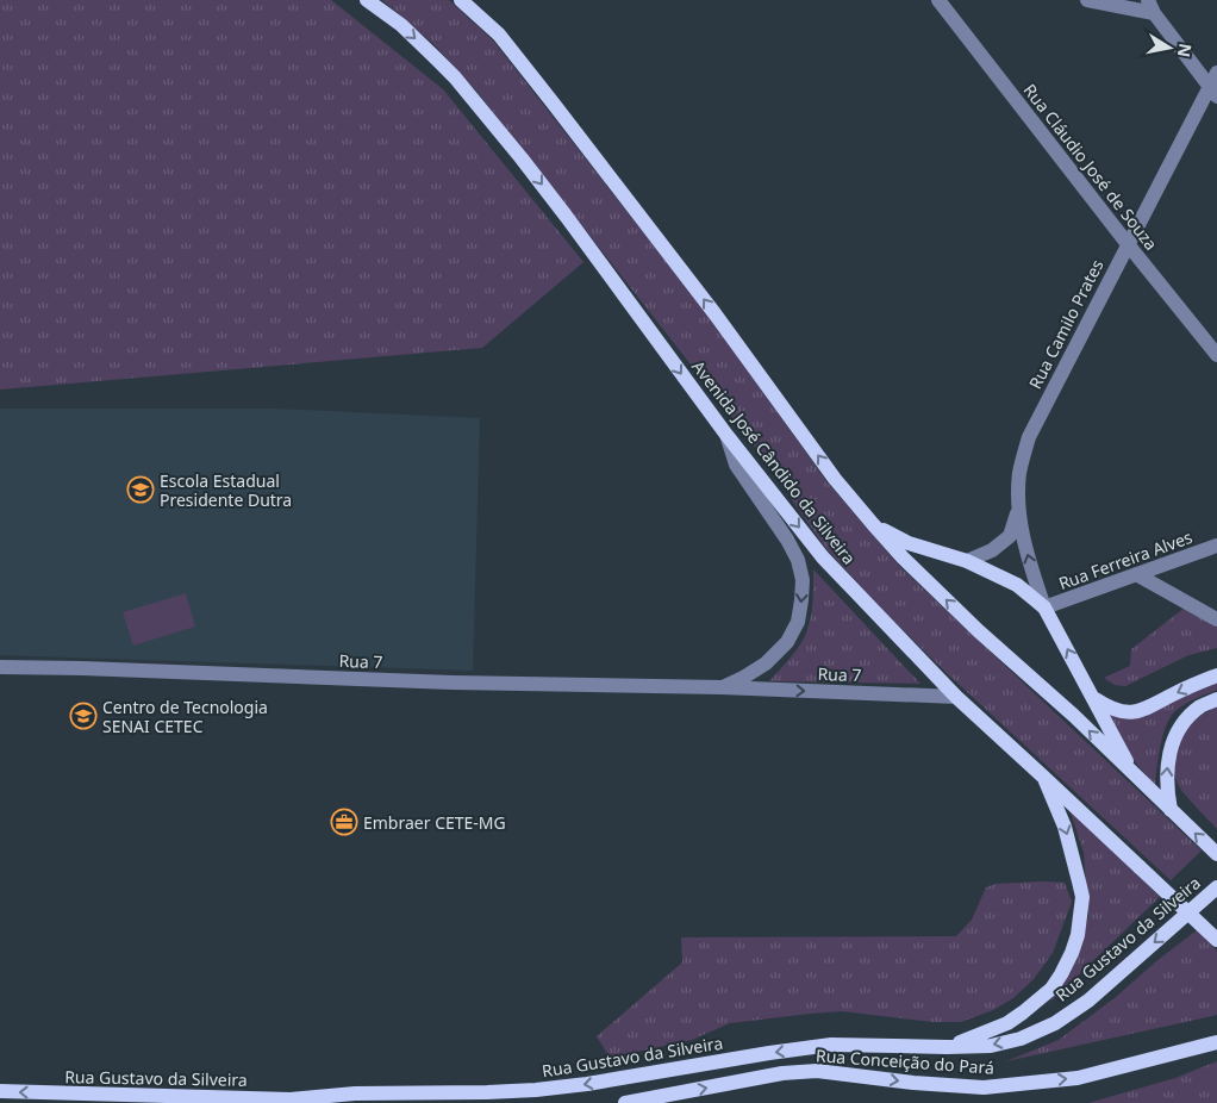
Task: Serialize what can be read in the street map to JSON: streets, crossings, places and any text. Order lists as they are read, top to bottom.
{
  "streets": {
    "main road": ["Avenida José Cândido da Silveira", "Rua Gustavo da Silveira", "Rua Conceição do Pará"],
    "street": [
      "Rua Cláudio José de Souza",
      "Rua Camilo Prates",
      "Rua Ferreira Alves",
      "Rua 7"
    ]
  },
  "crossings": [
    ["Rua Cláudio José de Souza", "Rua Camilo Prates"],
    ["Rua Camilo Prates", "Rua Ferreira Alves"],
    ["Avenida José Cândido da Silveira", "Rua 7"]
  ],
  "one_way": ["Rua Gustavo da Silveira", "Rua Conceição do Pará"],
  "places": {
    "school or university": ["Escola Estadual Presidente Dutra", "Centro de Tecnologia SENAI CETEC"],
    "office": ["Embraer CETE-MG"]
  },
  "north": "right"
}
